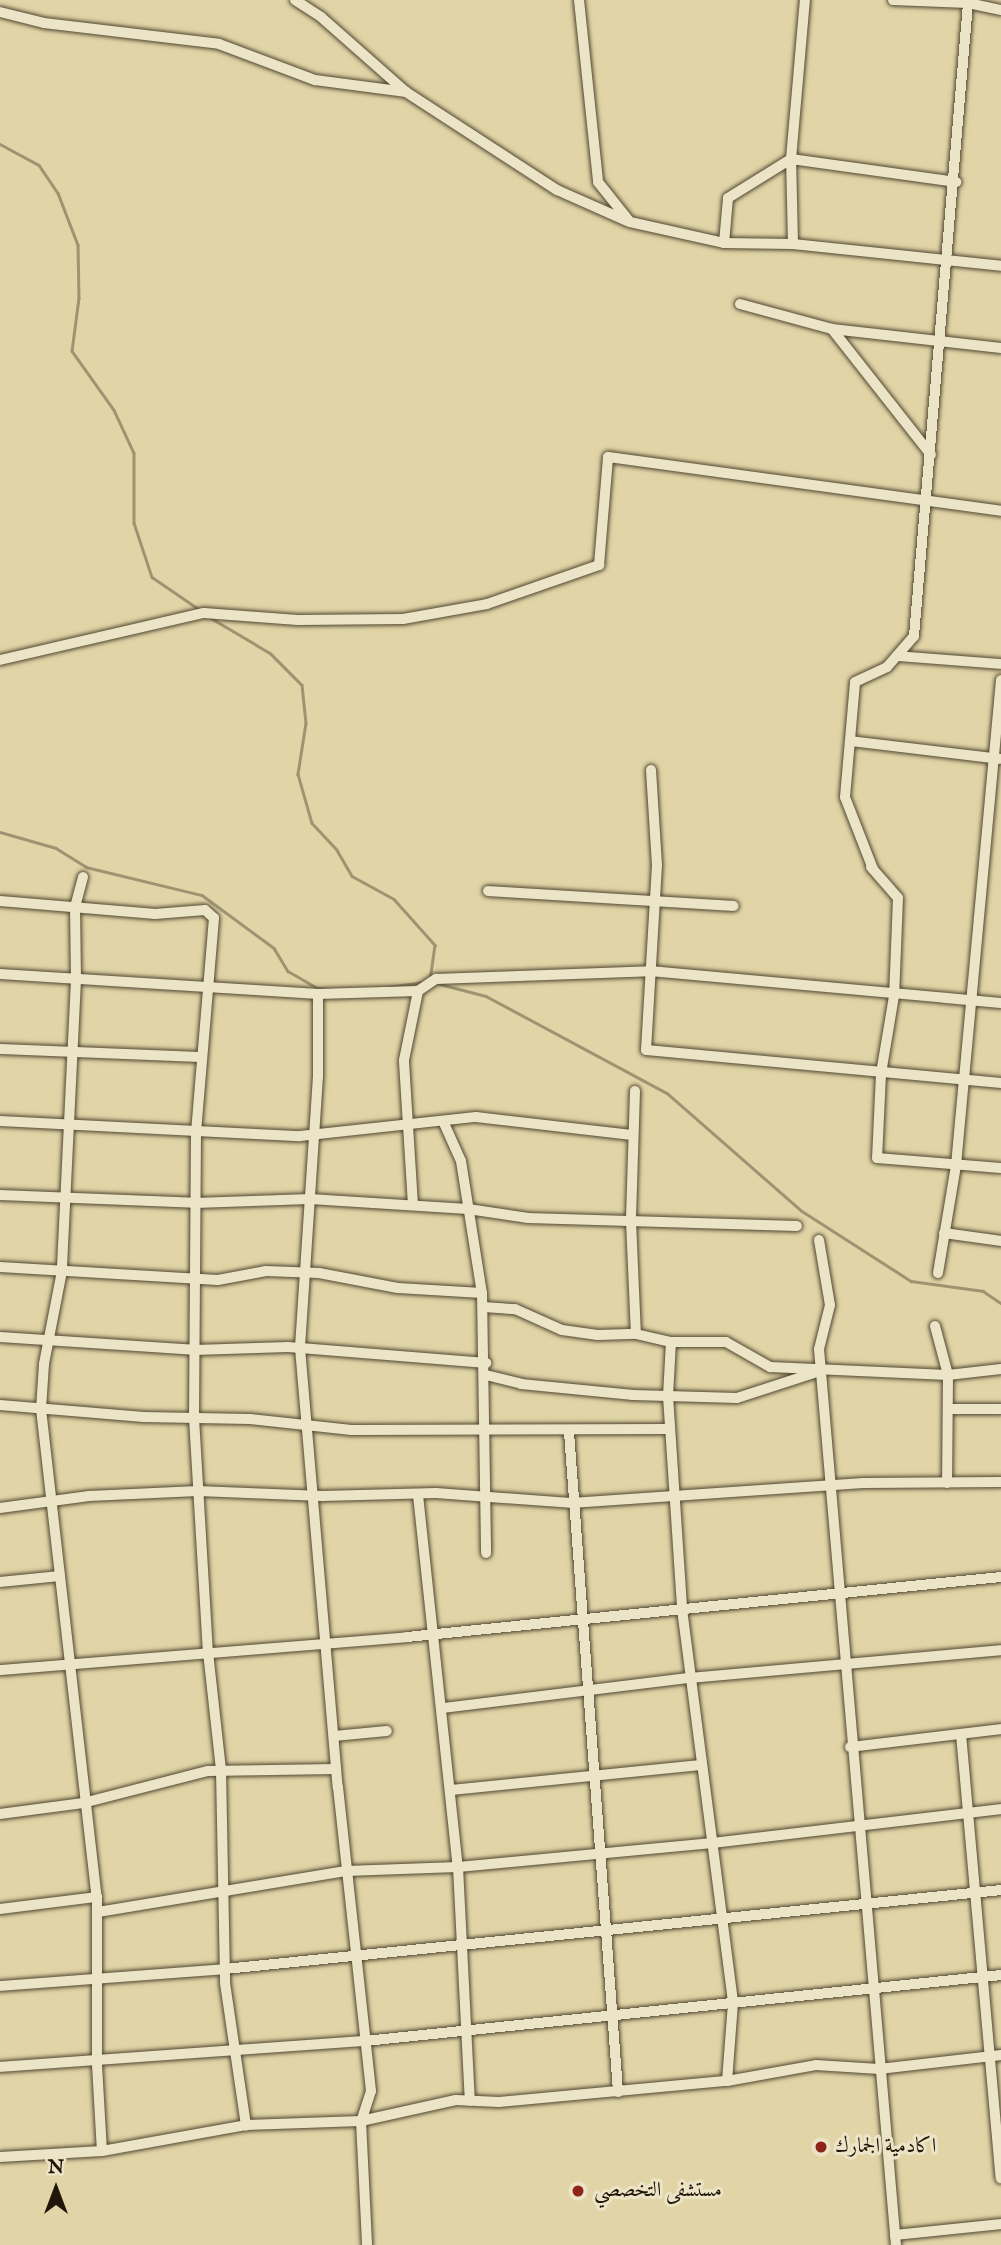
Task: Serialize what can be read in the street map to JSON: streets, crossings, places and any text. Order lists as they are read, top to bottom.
{
  "places": ["اكادمية الجمارك", "مستشفى التخصصي"],
  "north": "top"
}
